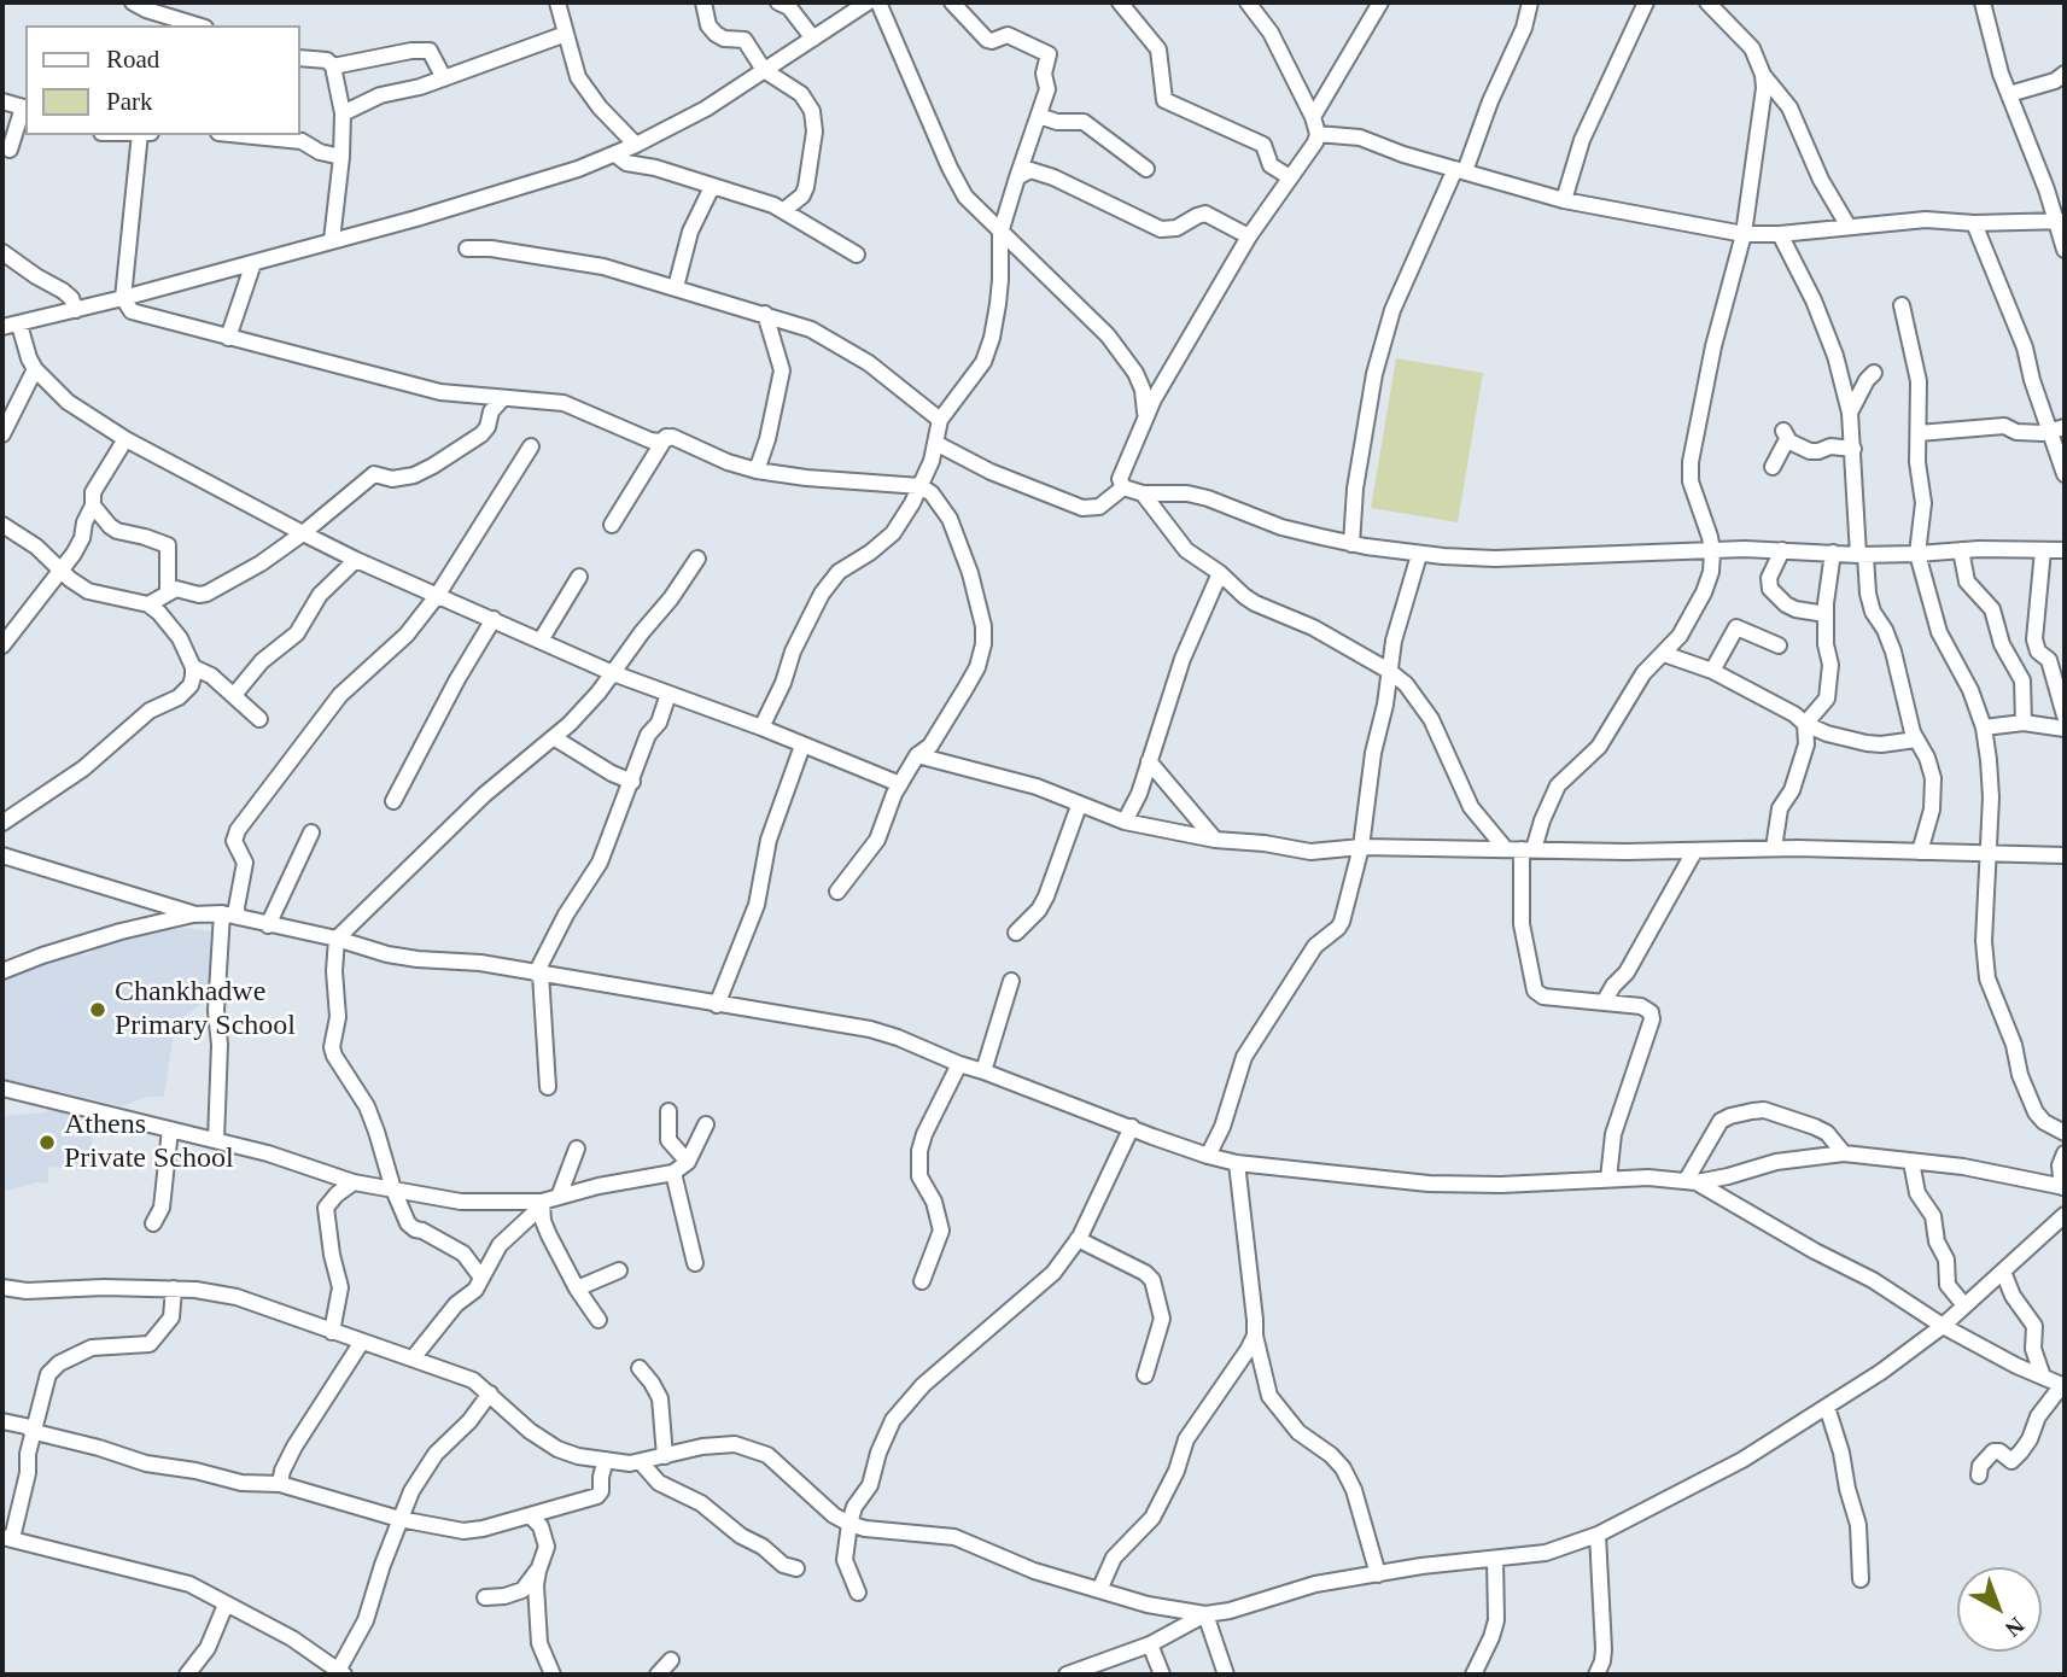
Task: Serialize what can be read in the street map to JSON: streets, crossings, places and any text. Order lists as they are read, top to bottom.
{
  "places": ["Chankhadwe Primary School", "Athens Private School"],
  "legend": ["Road", "Park"],
  "north": "bottom right"
}
